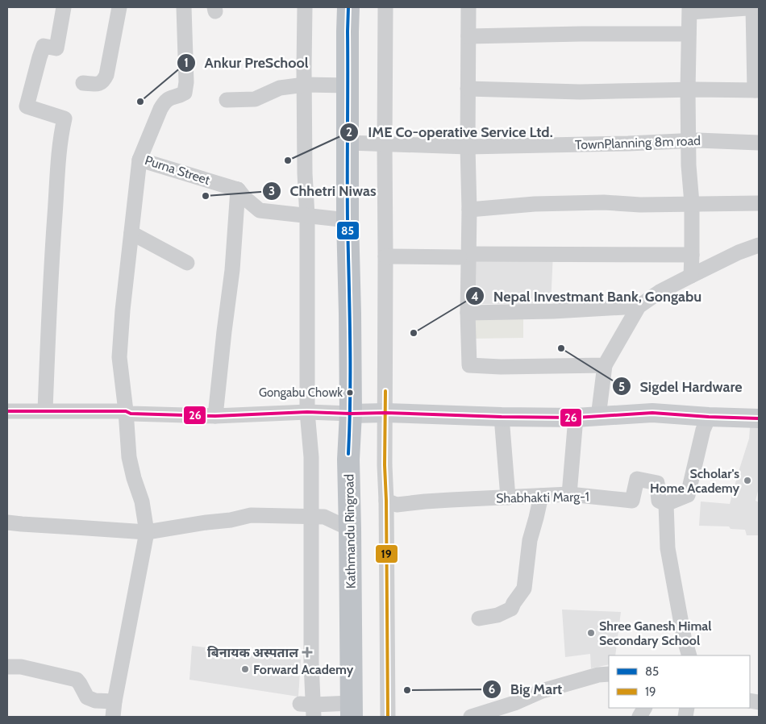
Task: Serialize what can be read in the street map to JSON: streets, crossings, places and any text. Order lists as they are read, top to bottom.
{
  "streets": {
    "highway": ["Kathmandu Ringroad"],
    "street": ["TownPlanning 8m road", "Purna Street", "Shabhakti Marg-1"]
  },
  "crossings": [
    ["TownPlanning 8m road", "Kathmandu Ringroad"]
  ],
  "places": {
    "other": [
      "Ankur PreSchool",
      "IME Co-operative Service Ltd.",
      "Chhetri Niwas",
      "Nepal Investmant Bank, Gongabu",
      "Sigdel Hardware",
      "Gongabu Chowk",
      "Scholar's Home Academy",
      "Shree Ganesh Himal Secondary School",
      "Forward Academy",
      "Big Mart"
    ],
    "health": ["बिनायक अस्पताल"]
  },
  "lines": ["transit line 85", "transit line 19", "transit line 26"],
  "legend": ["85", "19"]
}
